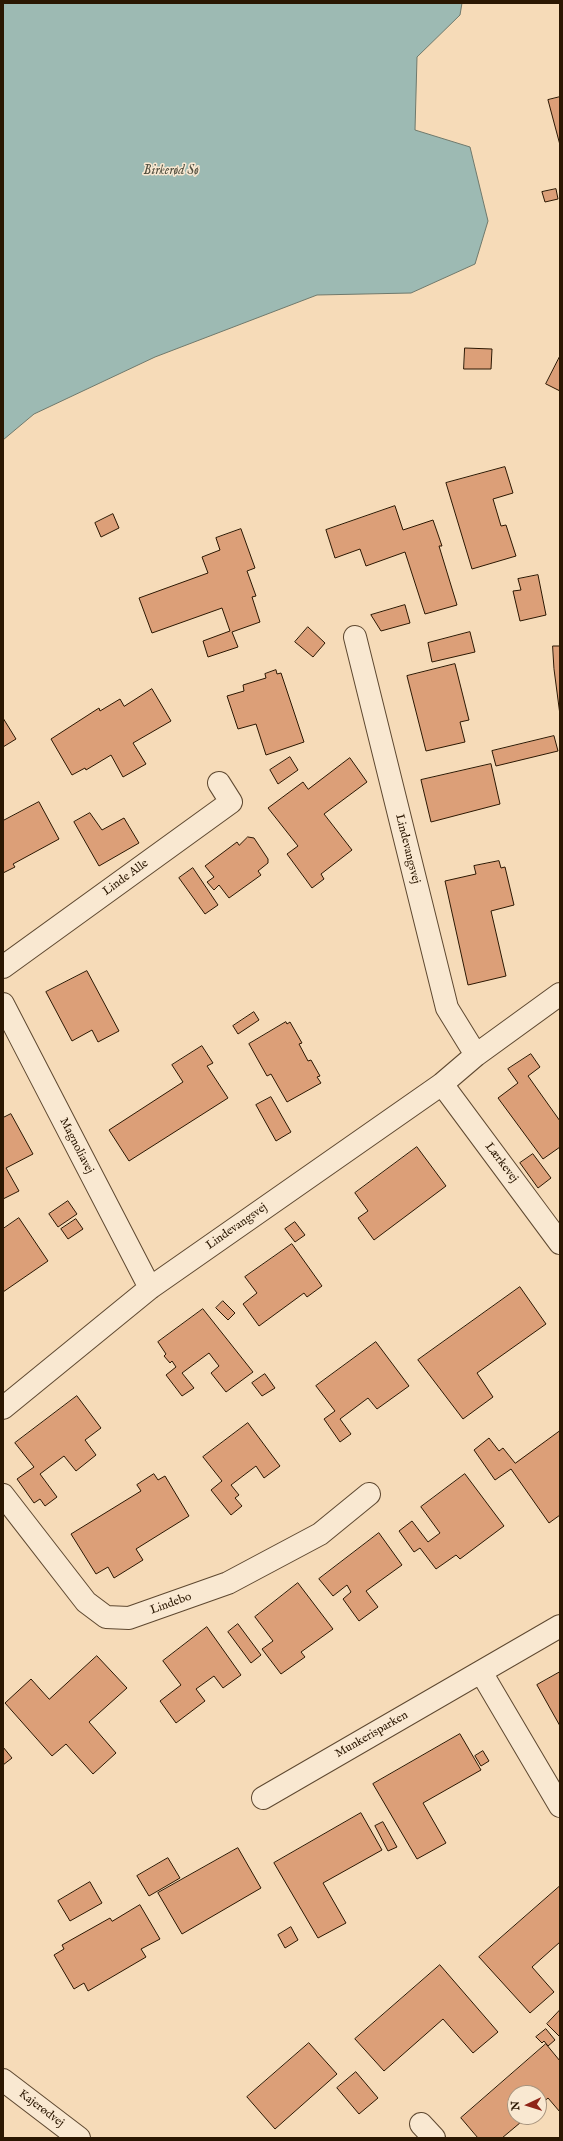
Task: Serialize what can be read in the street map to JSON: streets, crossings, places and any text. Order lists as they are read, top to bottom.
{
  "streets": {
    "street": [
      "Lindevangsvej",
      "Linde Alle",
      "Magnoliavej",
      "Lærkevej",
      "Lindebo",
      "Munkerisparken",
      "Kajerødvej"
    ]
  },
  "crossings": [
    ["Lindevangsvej", "Magnoliavej"],
    ["Lindevangsvej", "Lærkevej"]
  ],
  "water": ["Birkerød Sø"],
  "north": "left"
}
